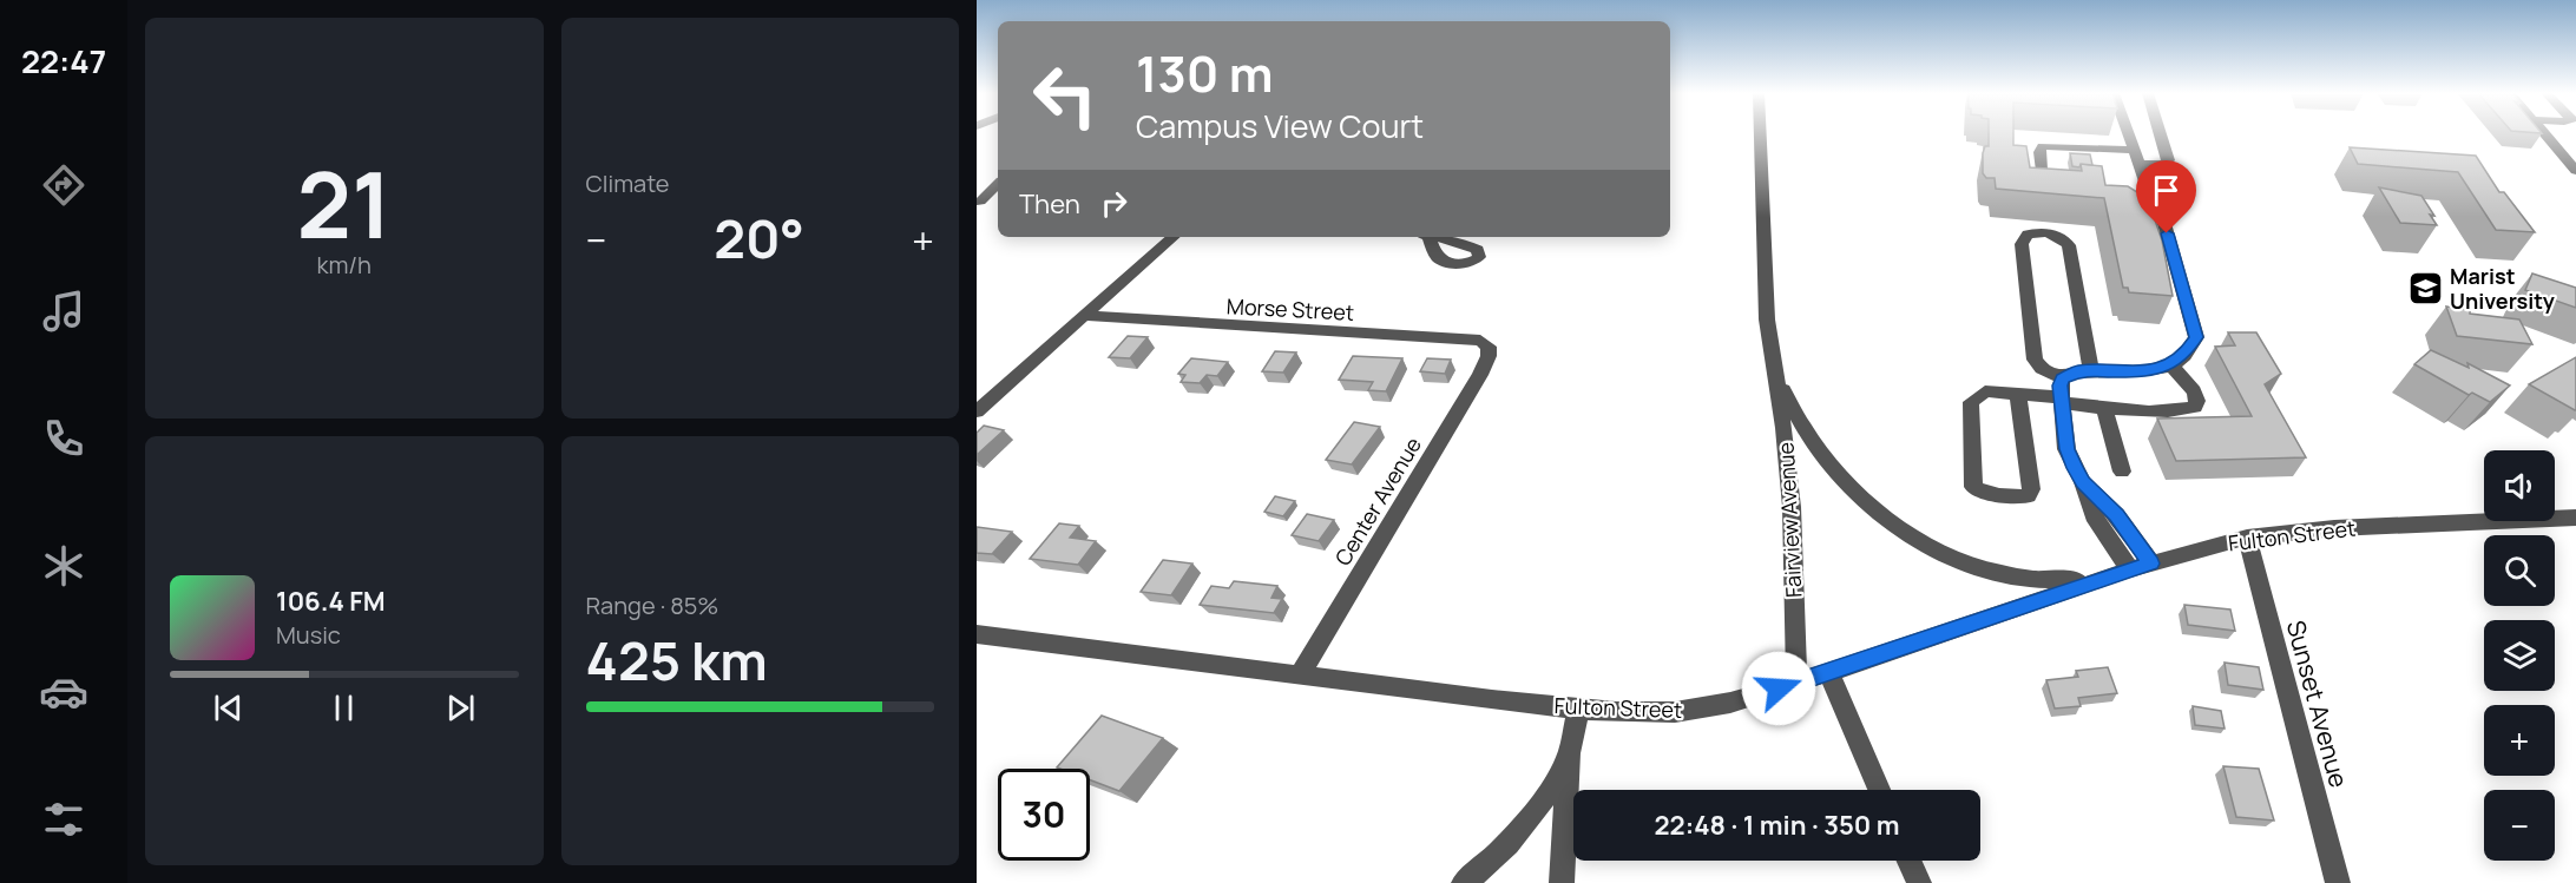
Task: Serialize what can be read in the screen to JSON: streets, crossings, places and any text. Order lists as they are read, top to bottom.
{
  "streets": {
    "street": [
      "Morse Street",
      "Center Avenue",
      "Fairview Avenue",
      "Fulton Street",
      "Sunset Avenue"
    ]
  },
  "crossings": [
    ["Morse Street", "Center Avenue"],
    ["Center Avenue", "Fulton Street"],
    ["Fairview Avenue", "Fulton Street"],
    ["Fulton Street", "Sunset Avenue"]
  ],
  "places": {
    "school or university": ["Marist University"]
  },
  "page": {
    "tabs": "22:47",
    "tile": [
      ["21", "km/h"],
      "Climate",
      ["Range · 85%", "425 km"]
    ],
    "turn": ["130 m", "Campus View Court"],
    "then": "Then",
    "heat": ["−", "20°", "+"],
    "map_buttons": ["+", "−"],
    "song": ["106.4 FM", "Music"],
    "limit": "30",
    "trip": "22:48 · 1 min · 350 m"
  }
}
